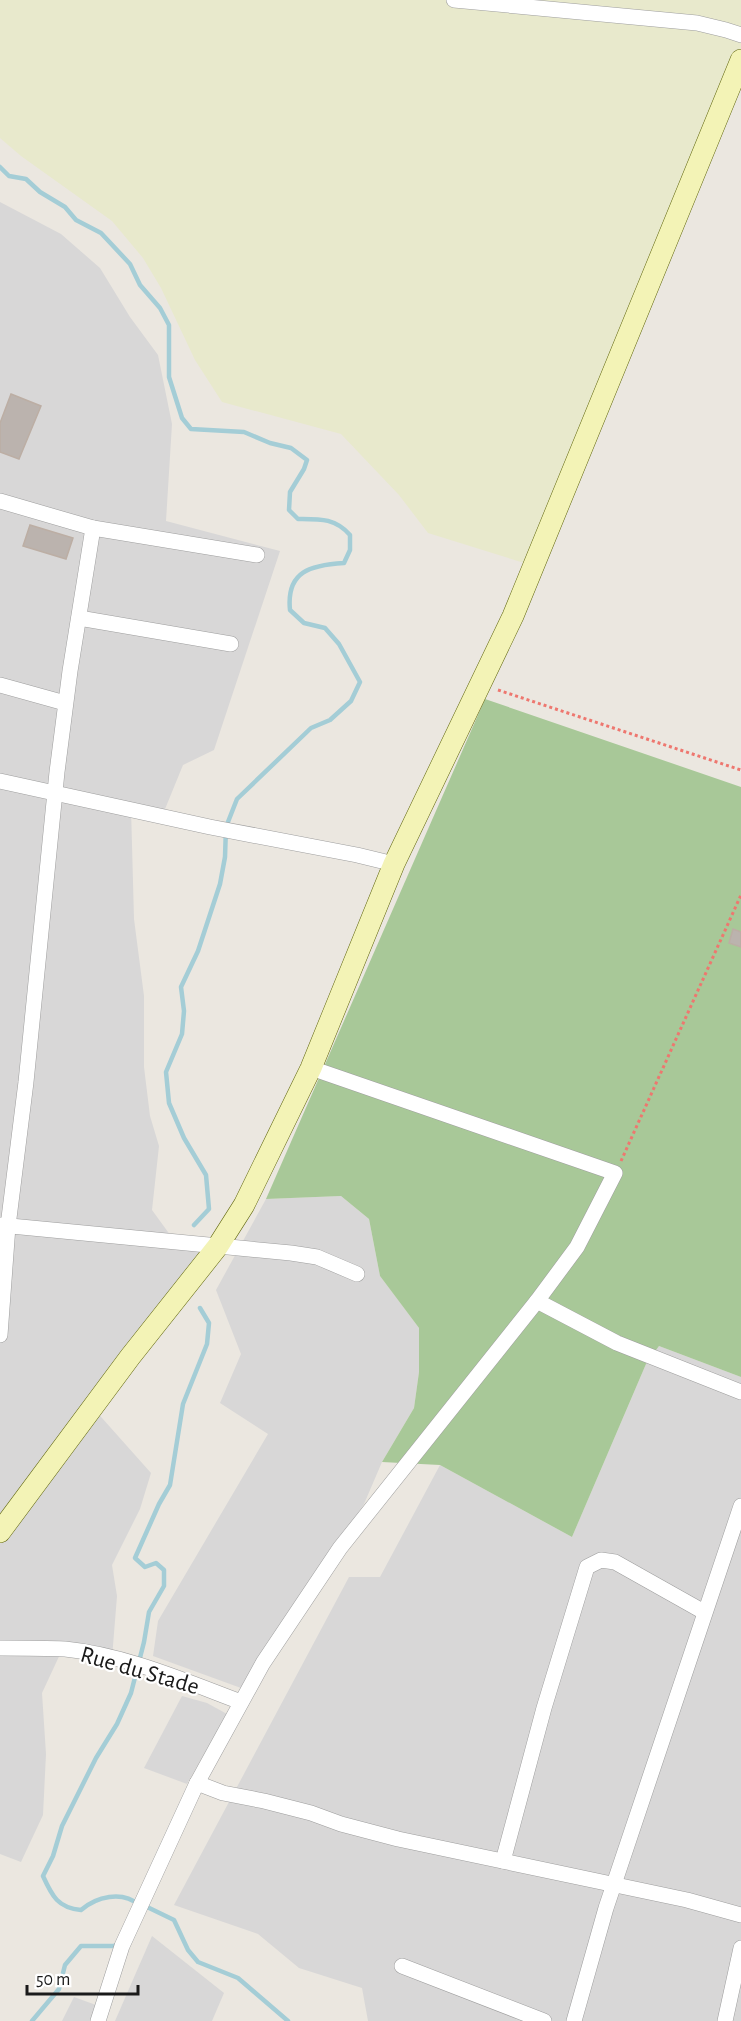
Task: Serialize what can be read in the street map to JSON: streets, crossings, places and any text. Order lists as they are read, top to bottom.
{
  "streets": {
    "street": ["Rue du Stade"]
  },
  "scale_bar": "50 m"
}
